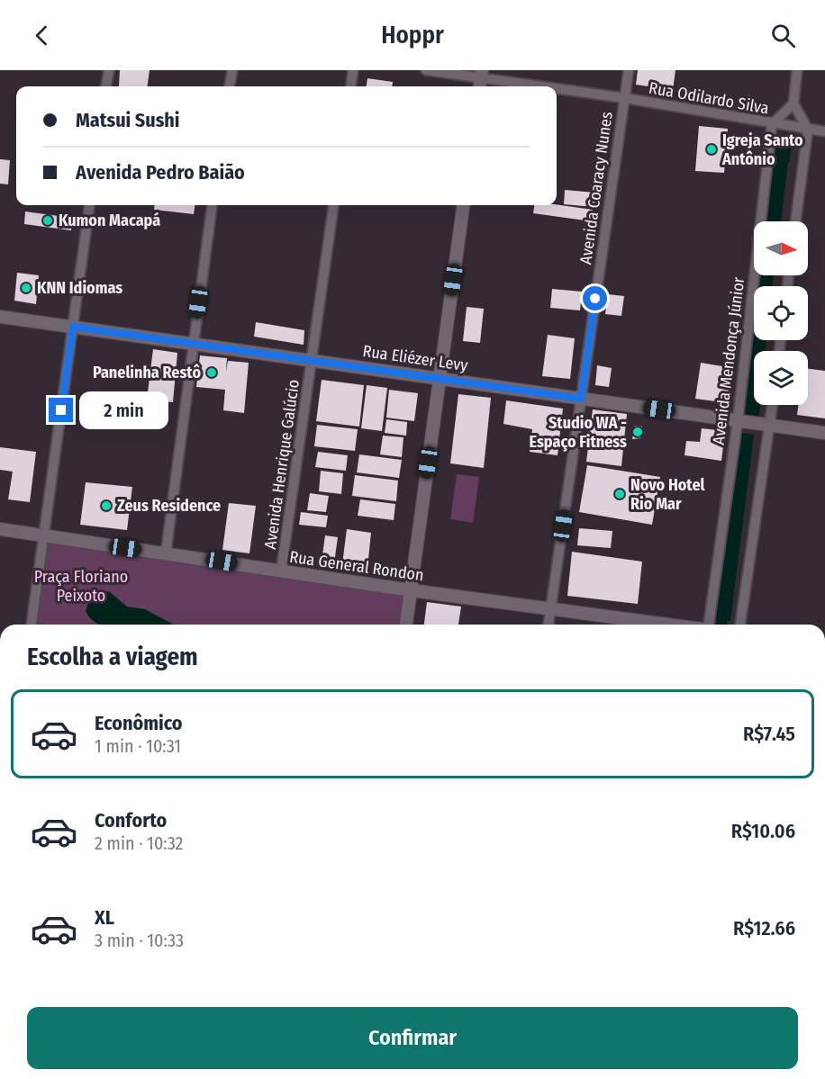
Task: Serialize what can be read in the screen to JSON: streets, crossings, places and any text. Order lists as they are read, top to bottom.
{
  "streets": {
    "street": [
      "Rua Odilardo Silva",
      "Avenida Coaracy Nunes",
      "Rua Eliézer Levy",
      "Avenida Mendonça Júnior",
      "Avenida Henrique Galúcio",
      "Rua General Rondon"
    ]
  },
  "crossings": [
    ["Rua Odilardo Silva", "Avenida Coaracy Nunes"],
    ["Rua Odilardo Silva", "Avenida Mendonça Júnior"],
    ["Avenida Coaracy Nunes", "Rua Eliézer Levy"],
    ["Avenida Coaracy Nunes", "Rua General Rondon"],
    ["Rua Eliézer Levy", "Avenida Mendonça Júnior"],
    ["Rua Eliézer Levy", "Avenida Henrique Galúcio"],
    ["Avenida Henrique Galúcio", "Rua General Rondon"]
  ],
  "parks": ["Praça Floriano Peixoto"],
  "places": [
    "Igreja Santo Antônio",
    "Kumon Macapá",
    "KNN Idiomas",
    "Panelinha Restô",
    "Studio WA - Espaço Fitness",
    "Novo Hotel Rio Mar",
    "Zeus Residence"
  ],
  "north": "right",
  "page": {
    "header": "Hoppr",
    "banner": ["Matsui Sushi", "Avenida Pedro Baião"],
    "bubble": "2 min",
    "heading": "Escolha a viagem",
    "list": [
      {
        "name": "Econômico",
        "note": "1 min · 10:31",
        "value": "R$7.45"
      },
      {
        "name": "Conforto",
        "note": "2 min · 10:32",
        "value": "R$10.06"
      },
      {
        "name": "XL",
        "note": "3 min · 10:33",
        "value": "R$12.66"
      }
    ],
    "buttons": "Confirmar"
  }
}
